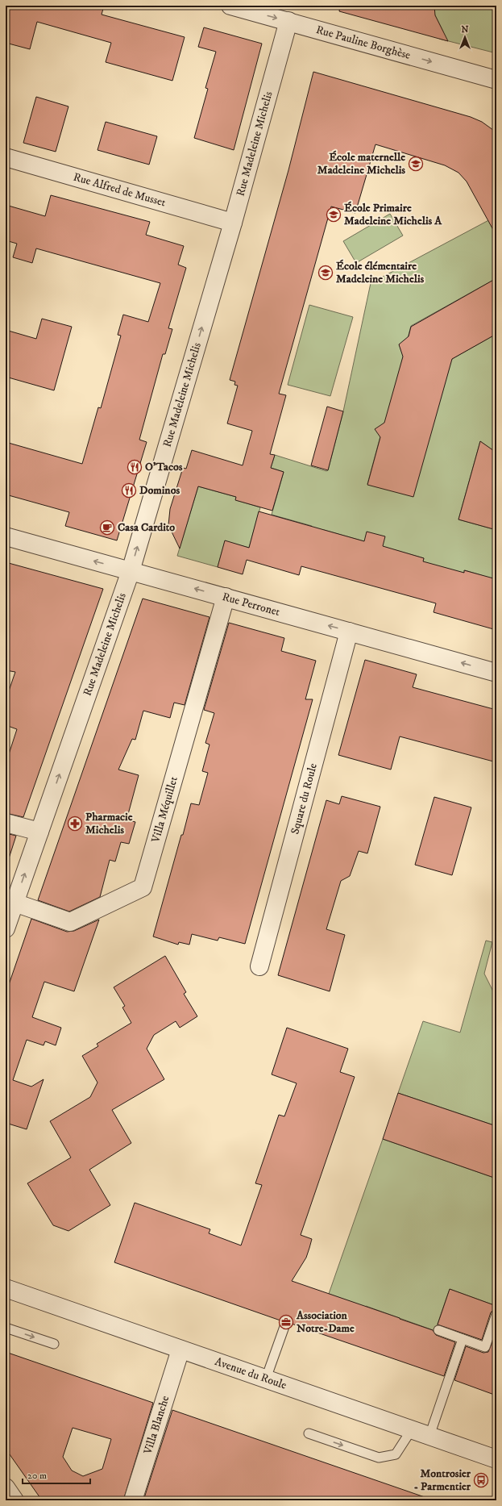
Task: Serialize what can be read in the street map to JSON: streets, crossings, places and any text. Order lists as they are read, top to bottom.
{
  "streets": {
    "street": [
      "Rue Pauline Borghèse",
      "Rue Madeleine Michelis",
      "Rue Alfred de Musset",
      "Rue Perronet",
      "Square du Roule",
      "Villa Méquillet",
      "Avenue du Roule",
      "Villa Blanche"
    ]
  },
  "crossings": [
    ["Rue Pauline Borghèse", "Rue Madeleine Michelis"],
    ["Rue Madeleine Michelis", "Rue Alfred de Musset"],
    ["Rue Madeleine Michelis", "Rue Perronet"],
    ["Rue Madeleine Michelis", "Villa Méquillet"],
    ["Rue Perronet", "Square du Roule"],
    ["Rue Perronet", "Villa Méquillet"],
    ["Avenue du Roule", "Villa Blanche"]
  ],
  "one_way": ["Rue Pauline Borghèse", "Rue Madeleine Michelis", "Rue Perronet"],
  "places": {
    "school or university": ["École maternelle Madeleine Michelis", "École Primaire Madeleine Michelis A", "École élémentaire Madeleine Michelis"],
    "restaurant": ["O'Tacos", "Dominos"],
    "cafe": ["Casa Cardito"],
    "pharmacy": ["Pharmacie Michelis"],
    "office": ["Association Notre-Dame"],
    "bus stop": ["Montrosier - Parmentier"]
  },
  "scale_bar": "20 m",
  "north": "top"
}
